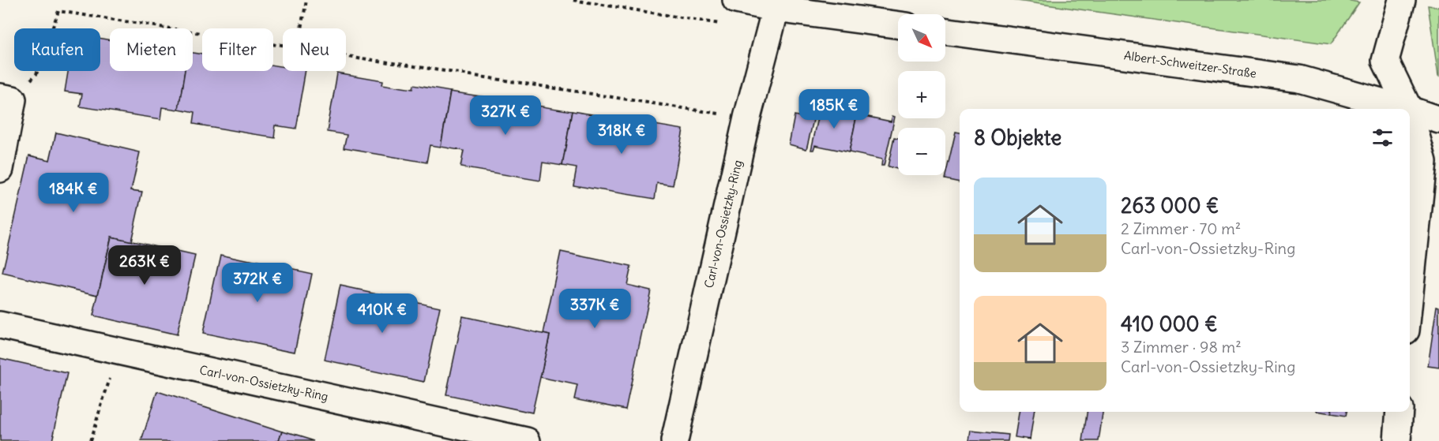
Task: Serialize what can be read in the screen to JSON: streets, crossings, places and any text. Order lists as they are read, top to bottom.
{
  "streets": {
    "street": ["Albert-Schweitzer-Straße", "Carl-von-Ossietzky-Ring"]
  },
  "north": "bottom right",
  "page": {
    "map_buttons": ["+", "−"],
    "chip": [
      "Kaufen",
      "Mieten",
      "Filter",
      "Neu"
    ],
    "price": [
      "185K €",
      "327K €",
      "318K €",
      "184K €",
      "263K €",
      "372K €",
      "337K €",
      "410K €"
    ],
    "heading": "8 Objekte",
    "list": [
      {
        "name": "263 000 €",
        "note": "2 Zimmer · 70 m² · Carl-von-Ossietzky-Ring"
      },
      {
        "name": "410 000 €",
        "note": "3 Zimmer · 98 m² · Carl-von-Ossietzky-Ring"
      }
    ]
  }
}
